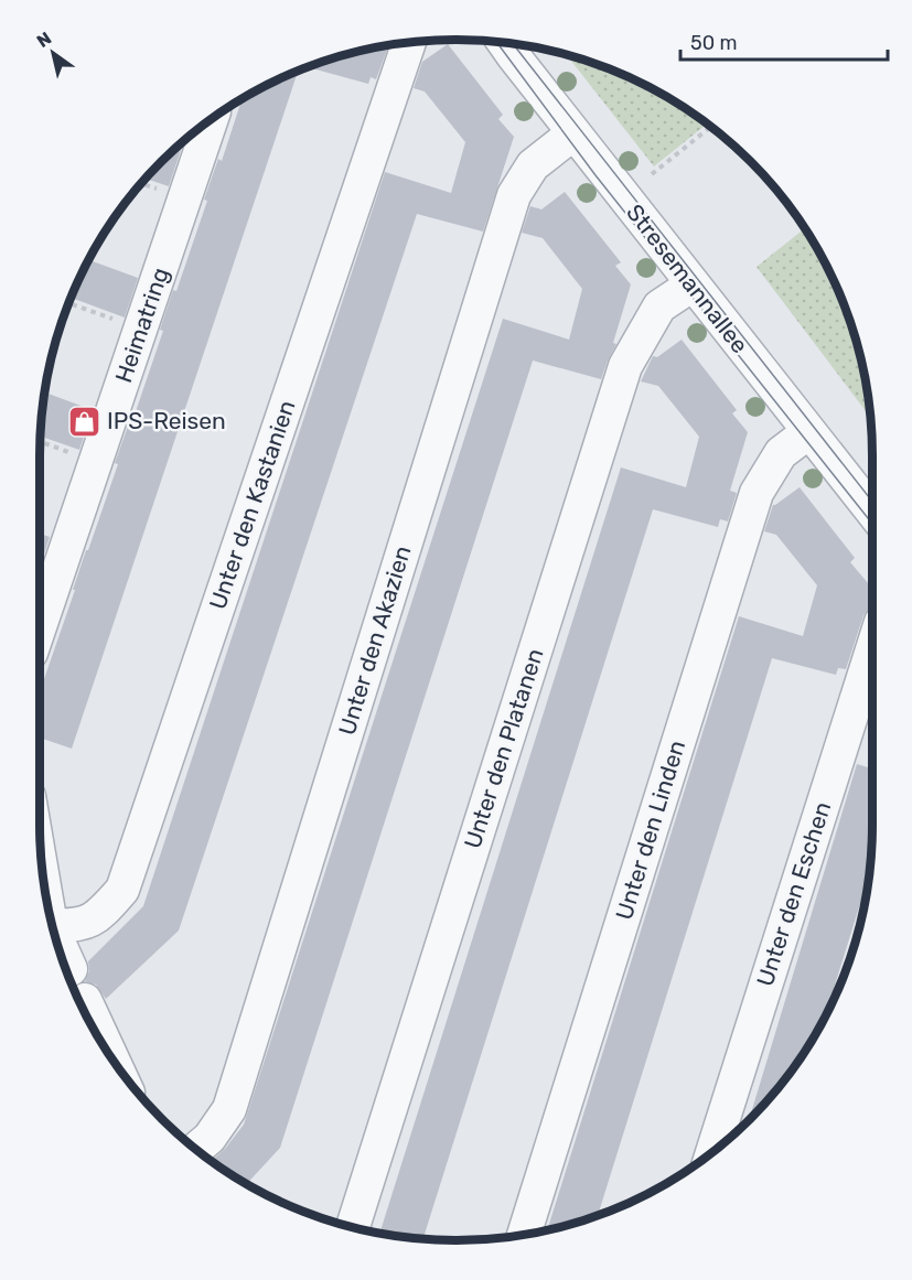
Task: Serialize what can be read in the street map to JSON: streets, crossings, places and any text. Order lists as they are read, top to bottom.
{
  "streets": {
    "street": [
      "Stresemannallee",
      "Heimatring",
      "Unter den Kastanien",
      "Unter den Akazien",
      "Unter den Platanen",
      "Unter den Linden",
      "Unter den Eschen"
    ]
  },
  "crossings": [
    ["Stresemannallee", "Unter den Akazien"],
    ["Stresemannallee", "Unter den Platanen"],
    ["Stresemannallee", "Unter den Linden"]
  ],
  "places": {
    "shop": ["IPS-Reisen"]
  },
  "scale_bar": "50 m",
  "north": "top left"
}
